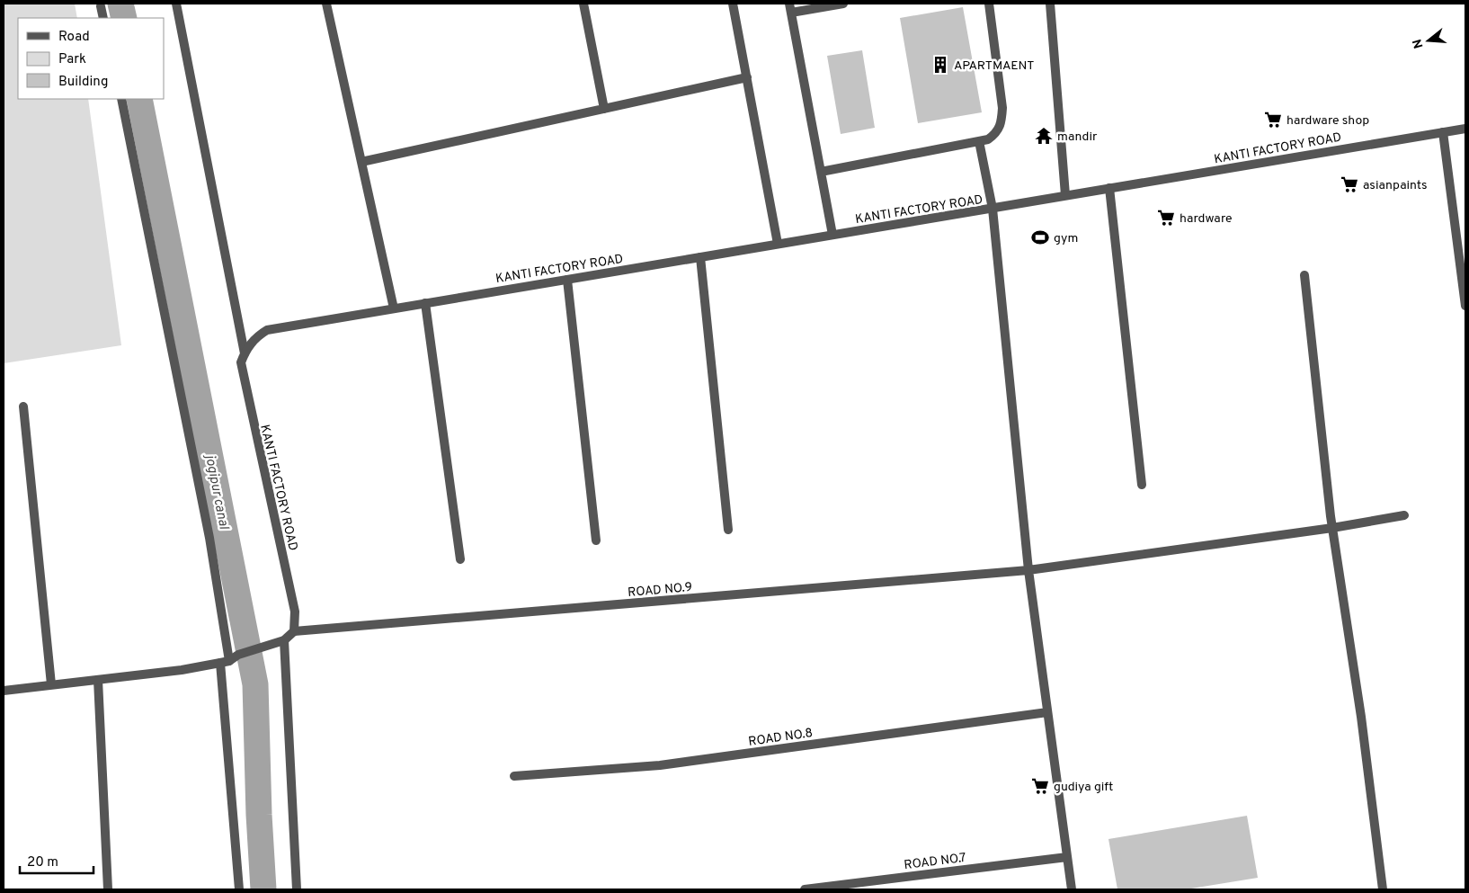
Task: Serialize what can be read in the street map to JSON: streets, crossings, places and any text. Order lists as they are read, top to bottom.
{
  "streets": {
    "street": [
      "KANTI FACTORY ROAD",
      "ROAD NO.9",
      "ROAD NO.8",
      "ROAD NO.7"
    ]
  },
  "crossings": [
    ["KANTI FACTORY ROAD", "ROAD NO.9"]
  ],
  "water": ["jogipur canal"],
  "places": {
    "building": ["APARTMAENT"],
    "supermarket": [
      "hardware shop",
      "asianpaints",
      "hardware",
      "gudiya gift"
    ],
    "temple": ["mandir"],
    "sports": ["gym"]
  },
  "legend": ["Road", "Park", "Building"],
  "scale_bar": "20 m",
  "north": "left"
}
